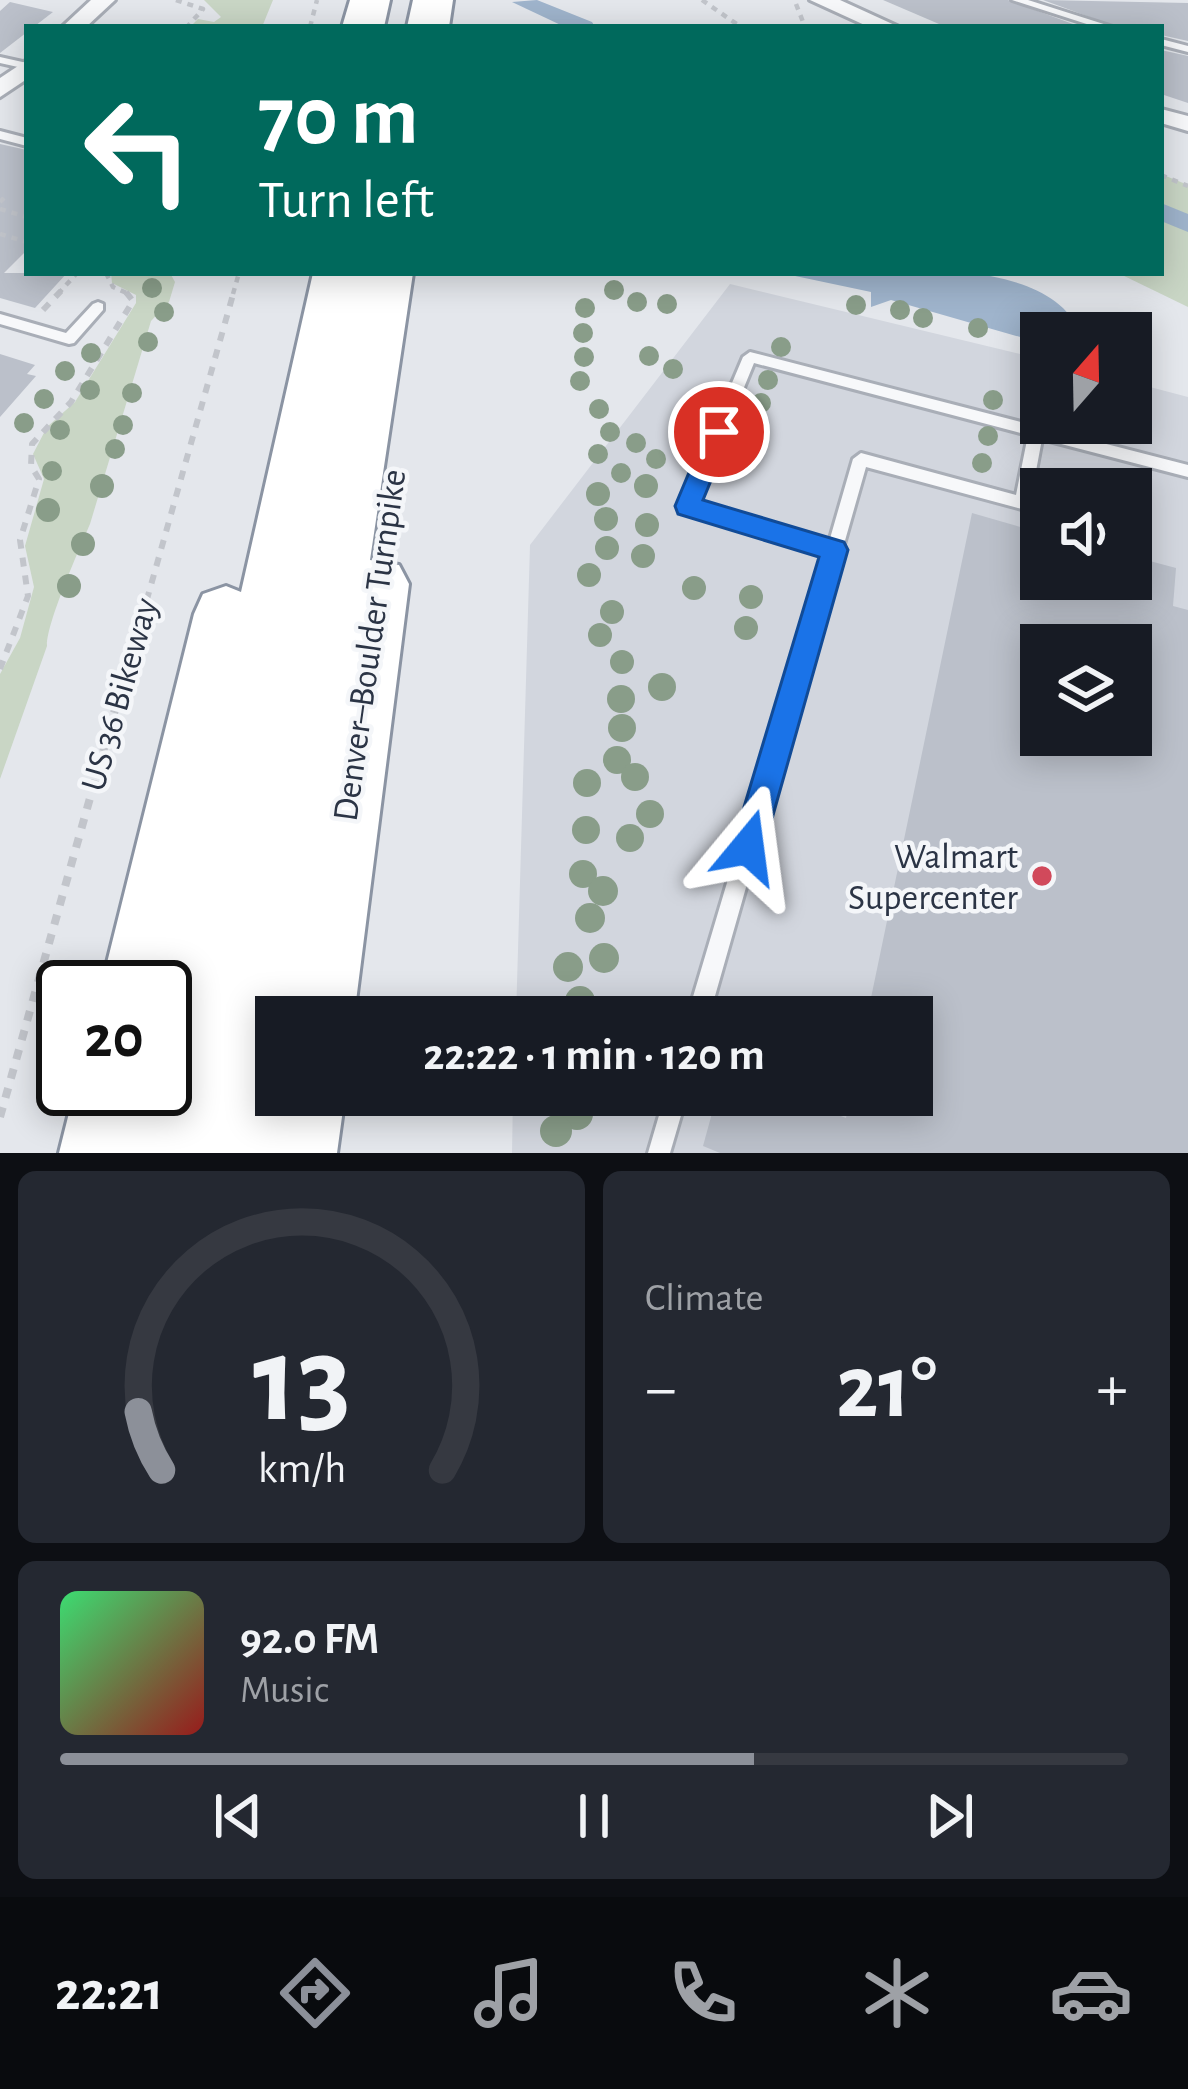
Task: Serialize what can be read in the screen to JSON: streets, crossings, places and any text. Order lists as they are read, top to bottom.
{
  "streets": {
    "highway": ["Denver–Boulder Turnpike"],
    "path": ["US 36 Bikeway"]
  },
  "places": ["Walmart Supercenter"],
  "north": "top",
  "page": {
    "turn": ["70 m", "Turn left"],
    "limit": "20",
    "trip": "22:22 · 1 min · 120 m",
    "tile": "Climate",
    "heat": ["−", "21°", "+"],
    "song": ["92.0 FM", "Music"],
    "tabs": "22:21",
    "gauge": ["13", "km/h"]
  }
}
